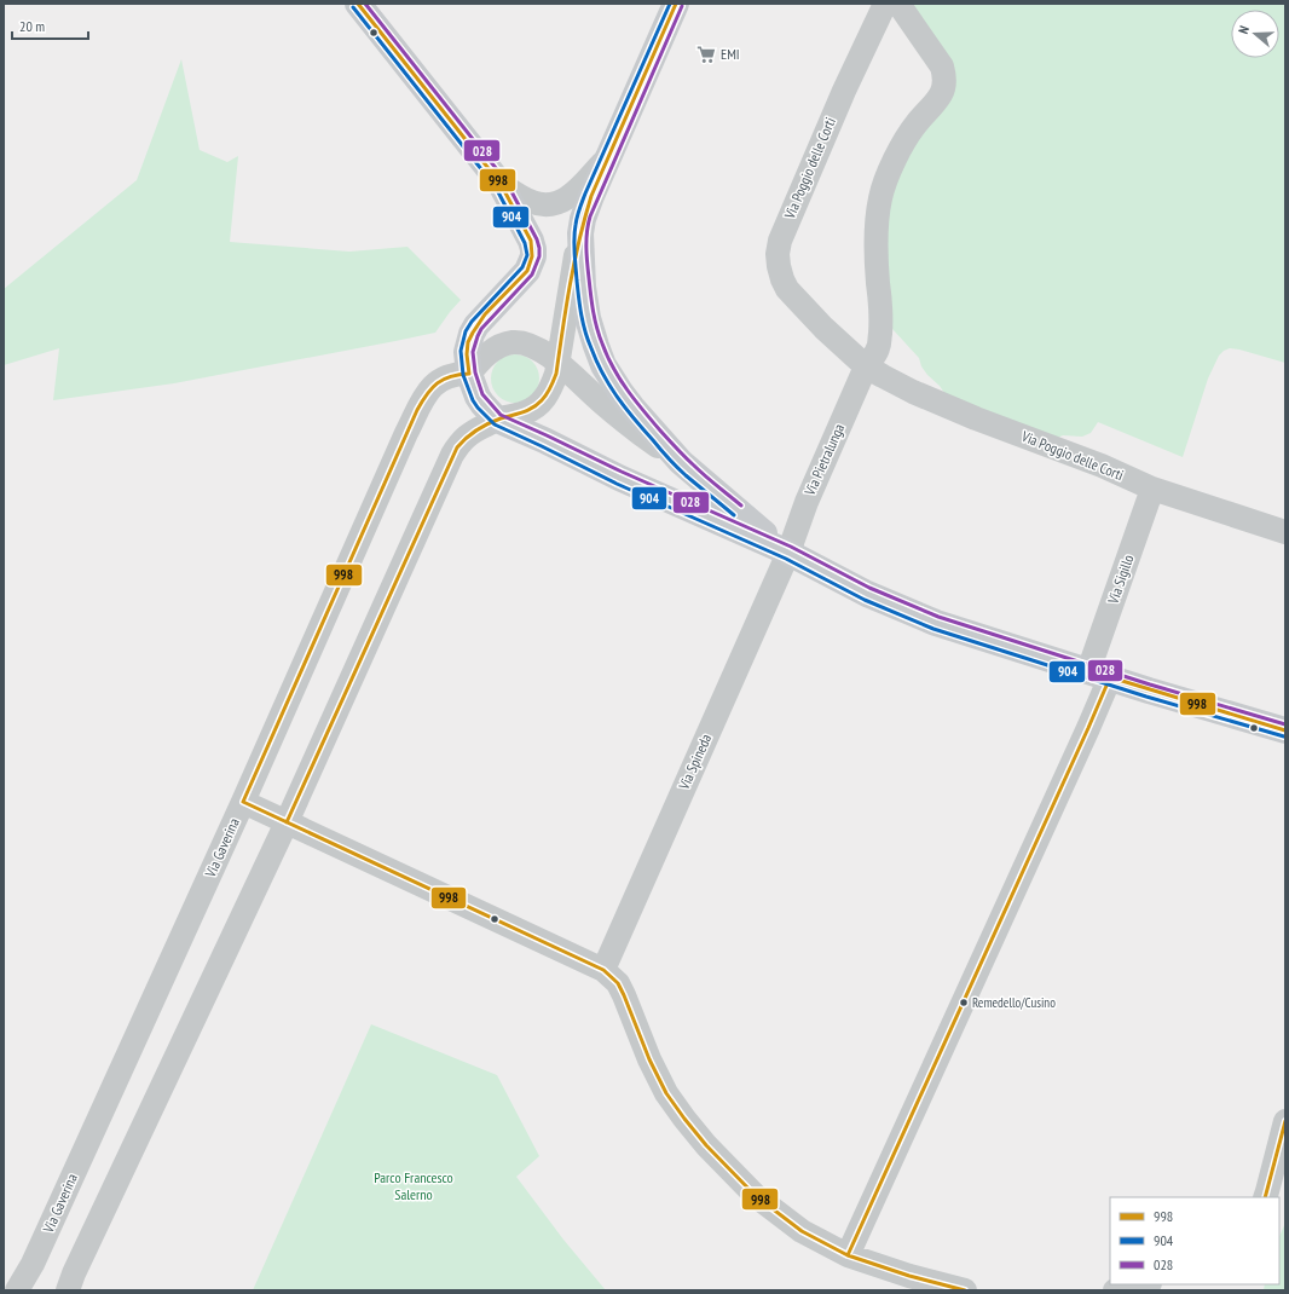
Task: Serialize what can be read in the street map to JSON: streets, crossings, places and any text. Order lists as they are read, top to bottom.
{
  "streets": {
    "street": [
      "Via Poggio delle Corti",
      "Via Pietralunga",
      "Via Sigillo",
      "Via Spineda",
      "Via Gaverina"
    ]
  },
  "crossings": [
    ["Via Poggio delle Corti", "Via Pietralunga"],
    ["Via Poggio delle Corti", "Via Sigillo"],
    ["Via Pietralunga", "Via Spineda"]
  ],
  "parks": ["Parco Francesco Salerno"],
  "places": {
    "supermarket": ["EMI"],
    "other": ["Remedello/Cusino"]
  },
  "lines": ["transit line 998", "transit line 904", "transit line 028"],
  "legend": ["998", "904", "028"],
  "scale_bar": "20 m",
  "north": "left"
}
